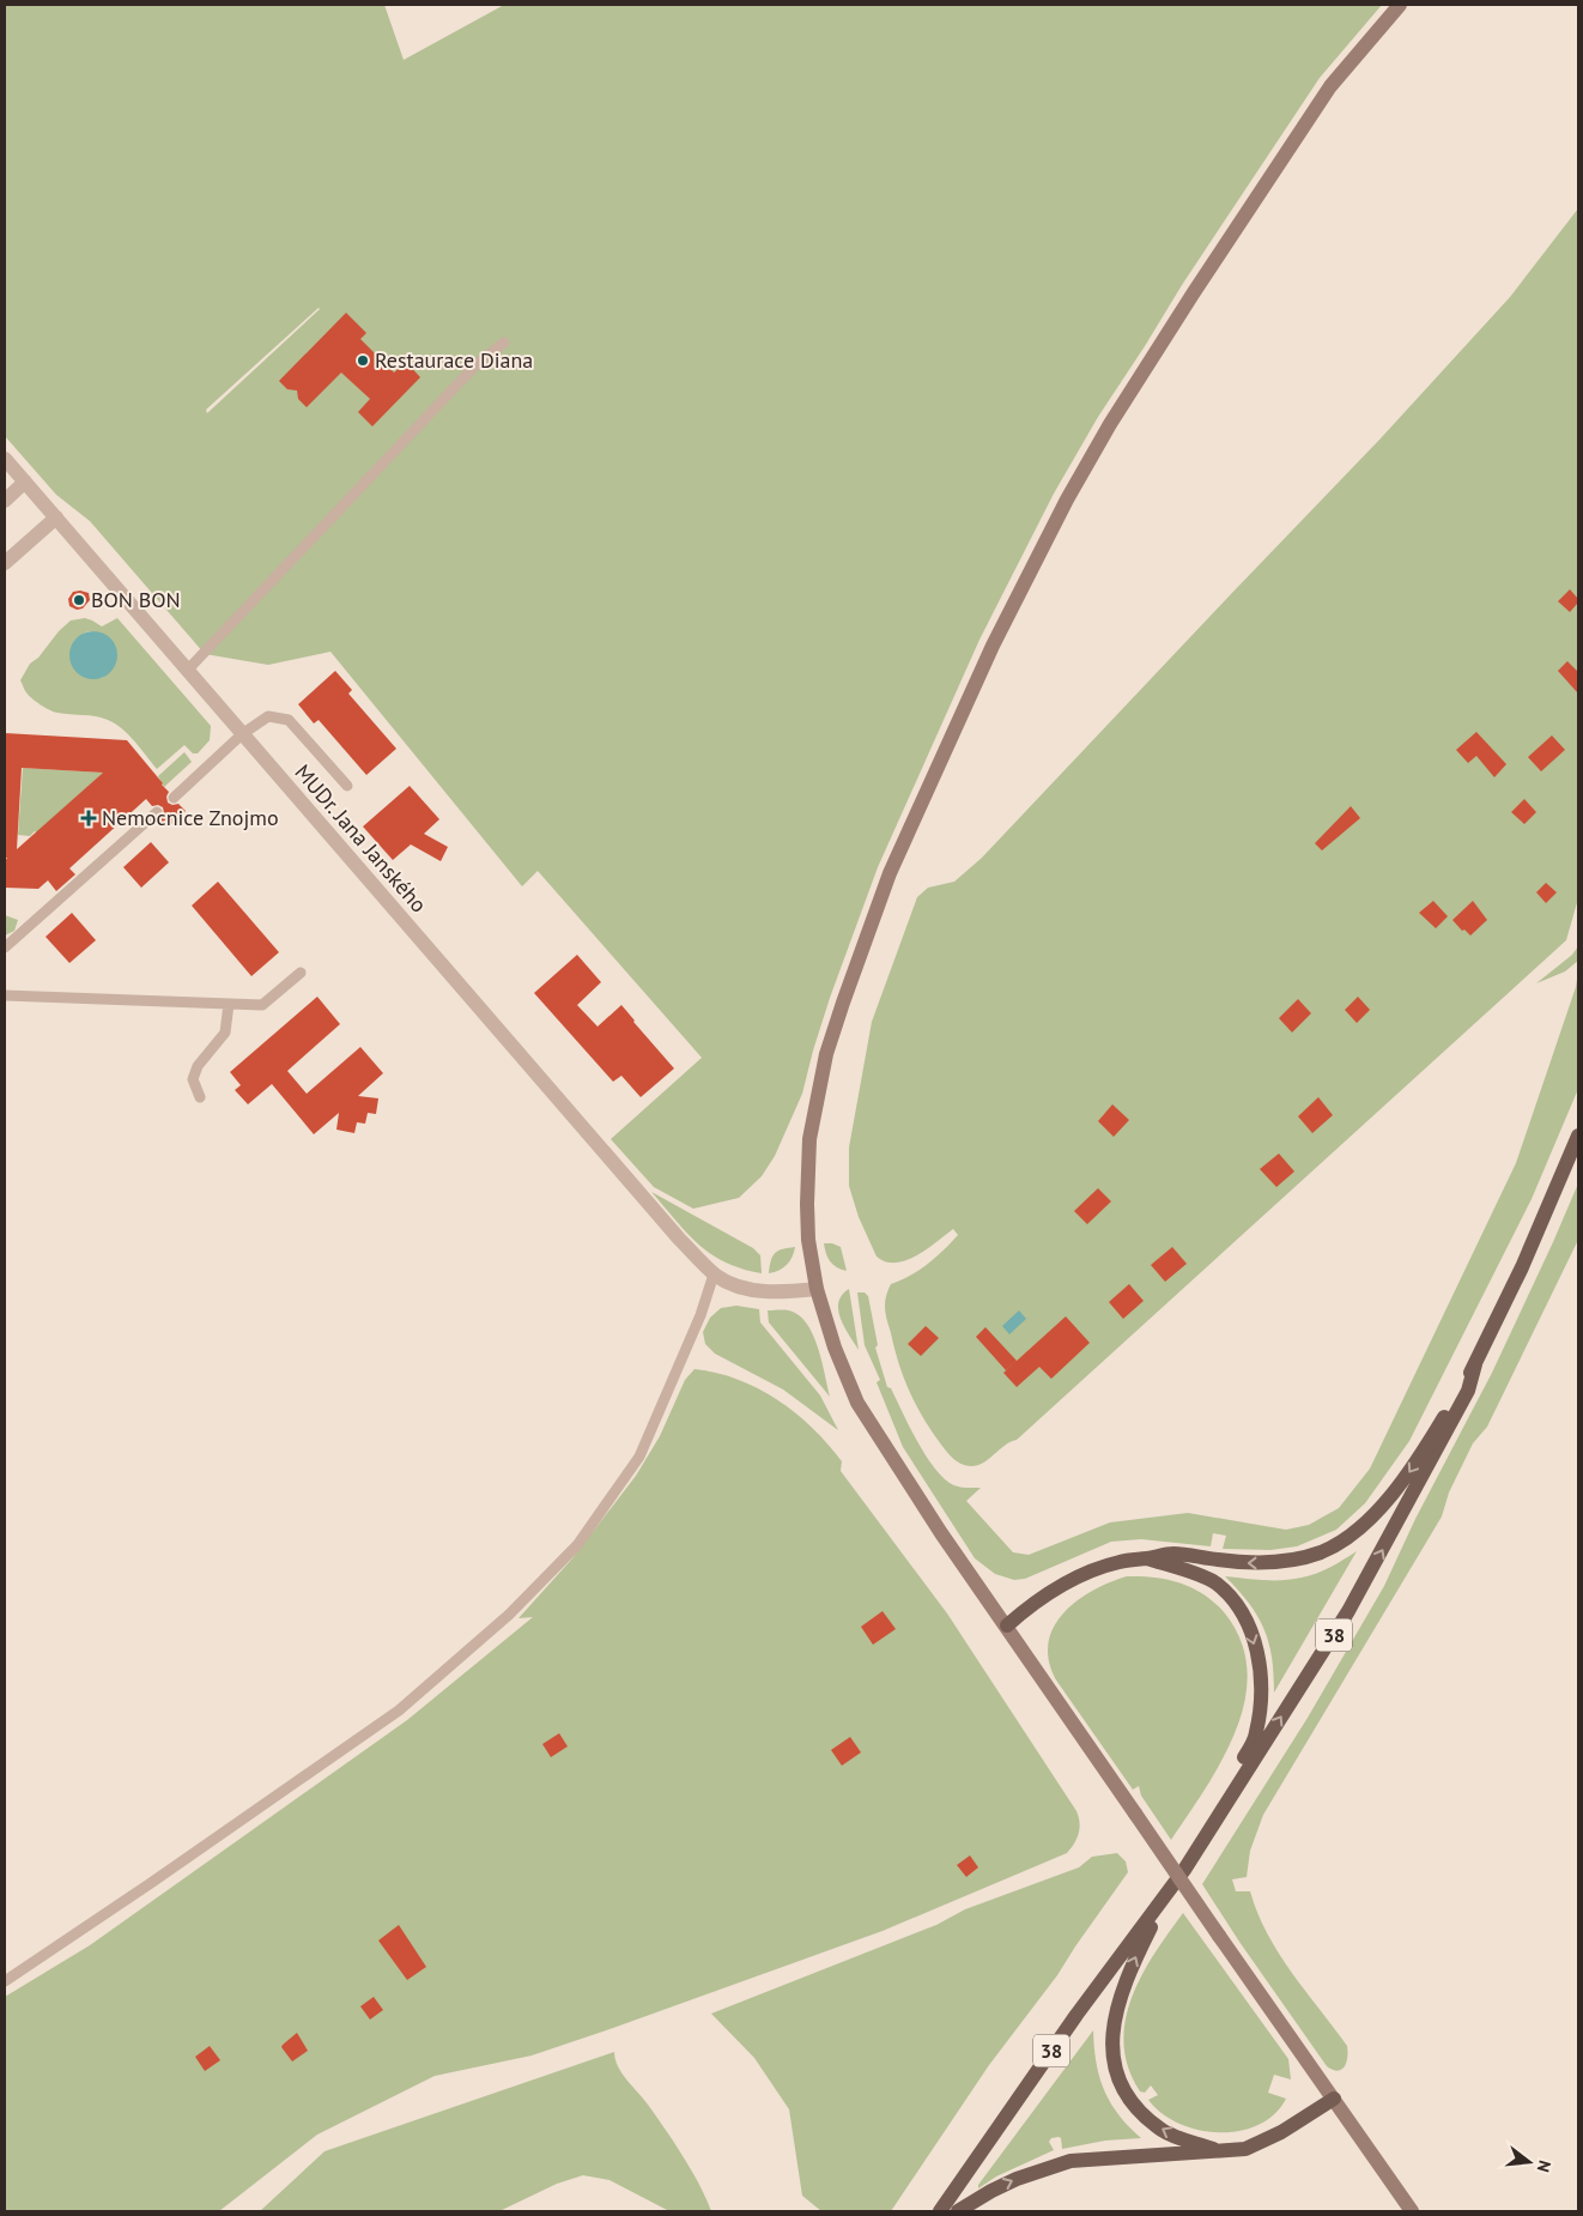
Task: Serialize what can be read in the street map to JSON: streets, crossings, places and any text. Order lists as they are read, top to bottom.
{
  "streets": {
    "main road": ["38"],
    "street": ["MUDr. Jana Janského"]
  },
  "places": {
    "other": ["Restaurace Diana", "BON BON"],
    "health": ["Nemocnice Znojmo"]
  },
  "north": "right"
}
